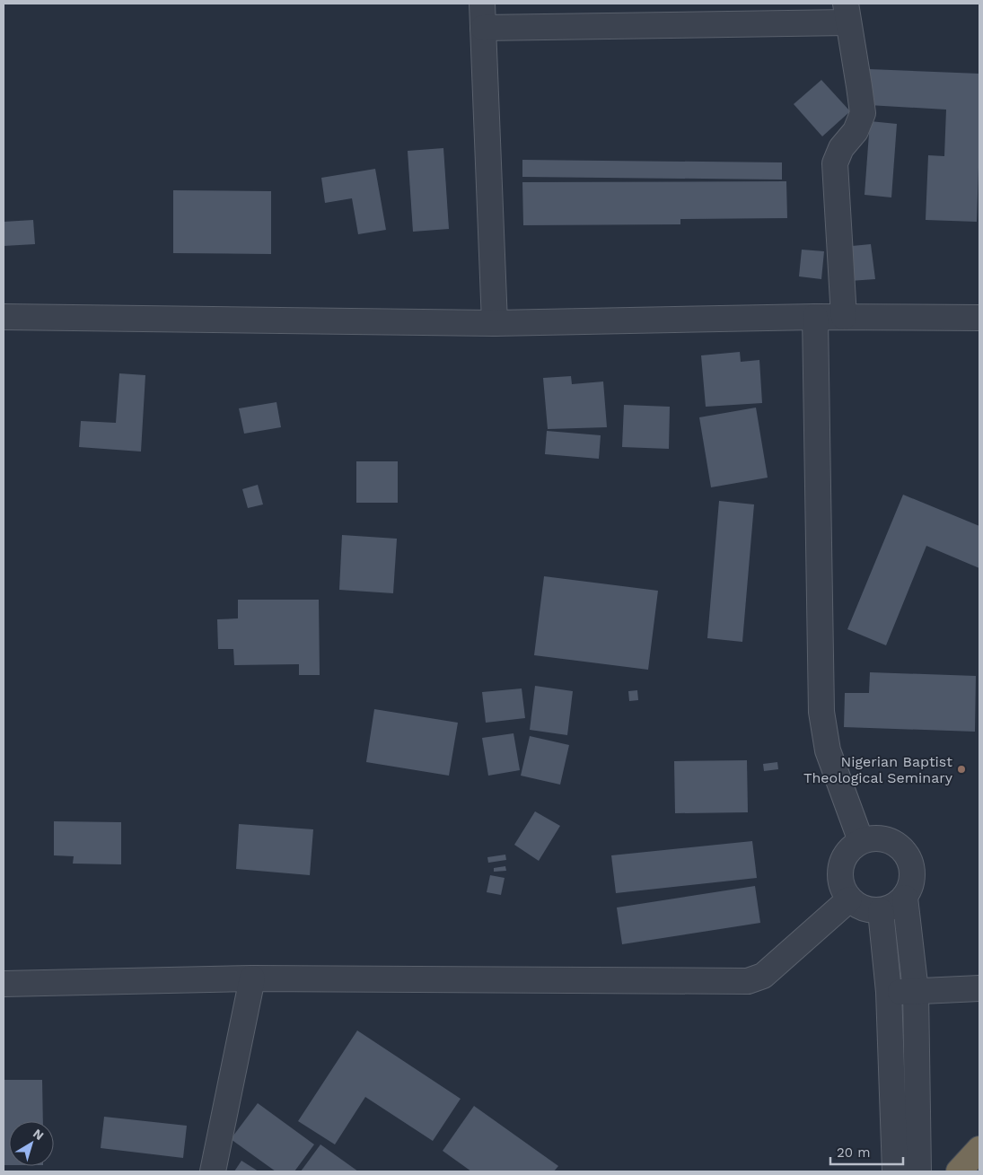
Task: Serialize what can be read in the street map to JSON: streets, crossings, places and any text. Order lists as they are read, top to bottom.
{
  "places": ["Nigerian Baptist Theological Seminary"],
  "scale_bar": "20 m",
  "north": "top right"
}
